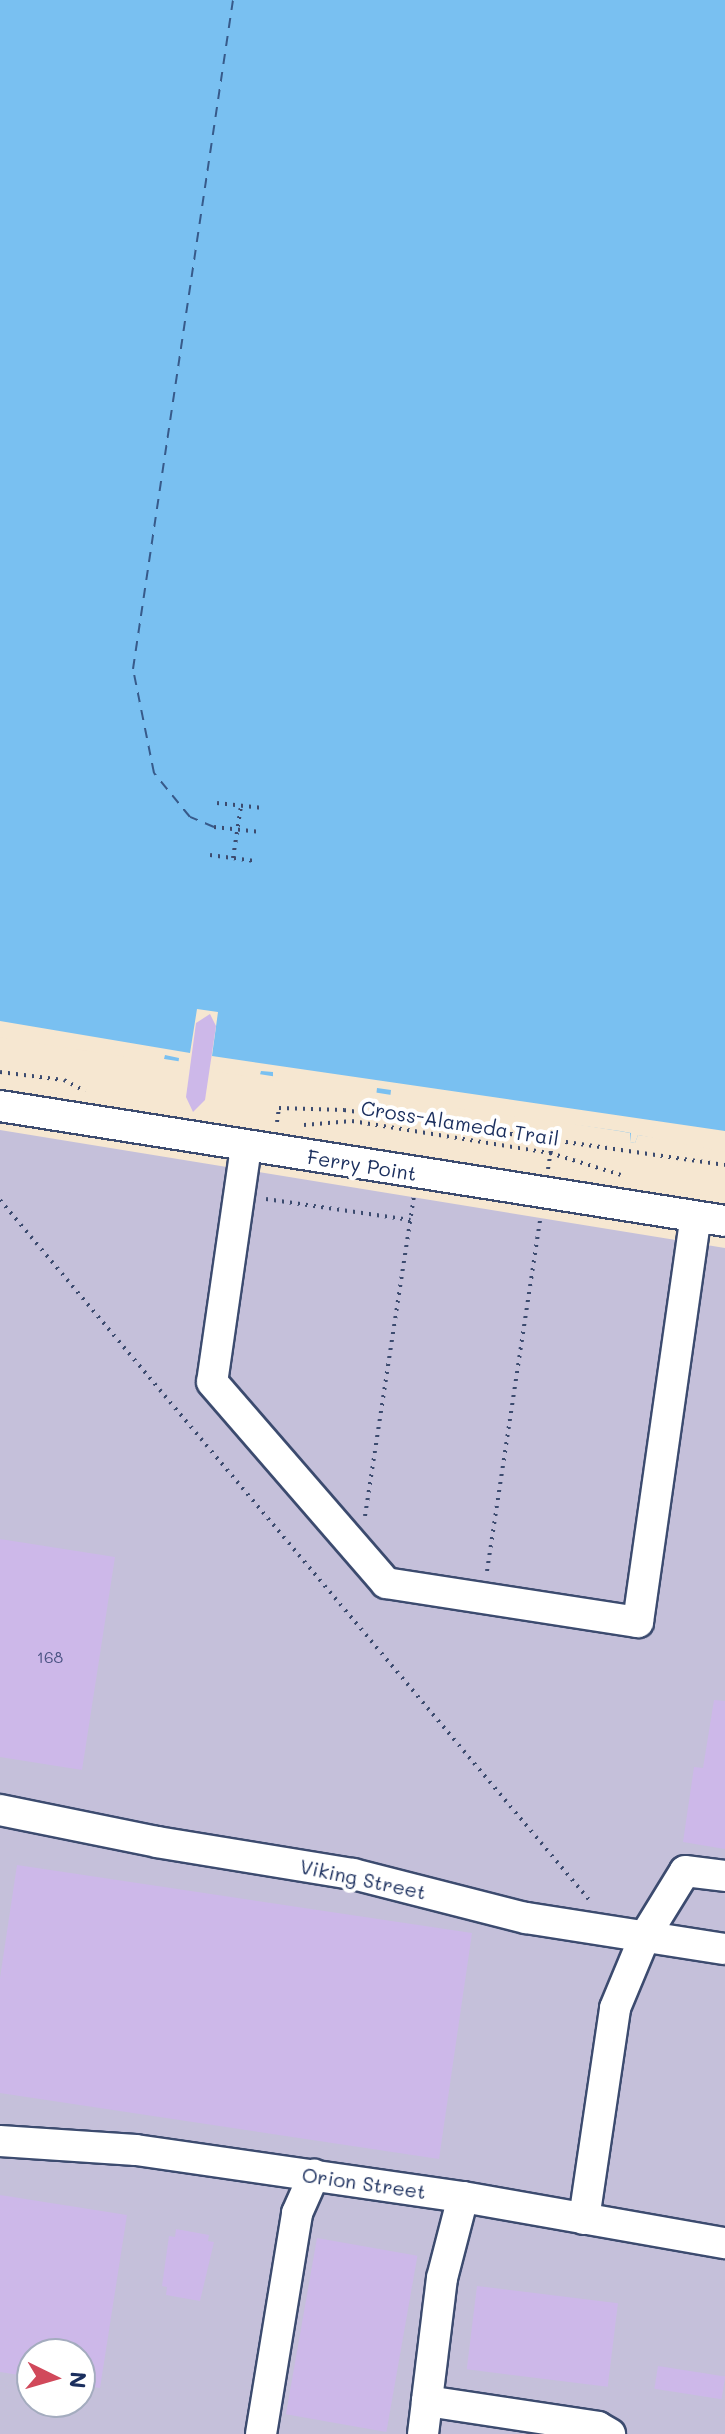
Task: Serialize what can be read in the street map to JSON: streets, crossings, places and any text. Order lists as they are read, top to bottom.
{
  "streets": {
    "street": ["Ferry Point", "Viking Street", "Orion Street"],
    "path": ["Cross-Alameda Trail"]
  },
  "house_numbers": ["168"],
  "north": "right"
}
